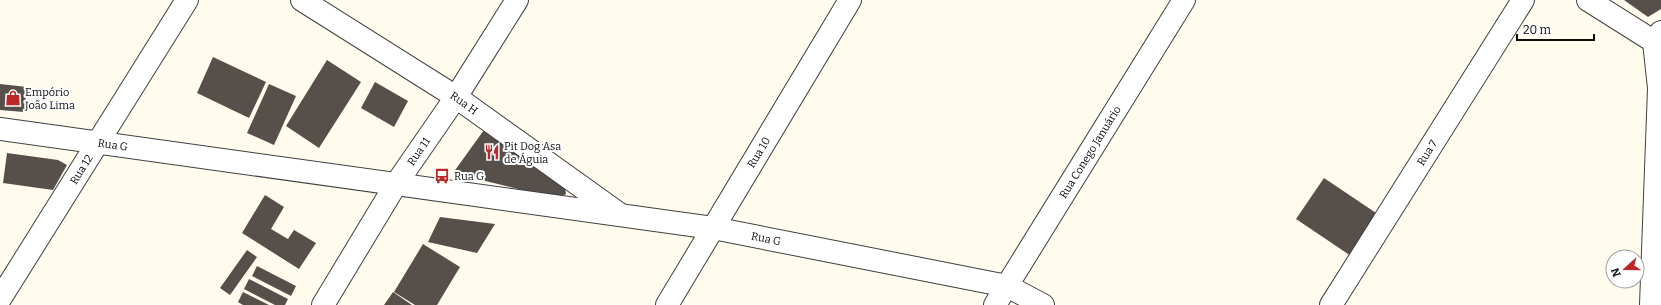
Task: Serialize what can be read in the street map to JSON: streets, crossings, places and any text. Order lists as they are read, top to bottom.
{
  "streets": {
    "street": [
      "Rua H",
      "Rua G",
      "Rua 11",
      "Rua 7",
      "Rua 10",
      "Rua Conego Januário",
      "Rua 12"
    ]
  },
  "crossings": [
    ["Rua H", "Rua G"],
    ["Rua H", "Rua 11"],
    ["Rua G", "Rua 11"],
    ["Rua G", "Rua 10"],
    ["Rua G", "Rua Conego Januário"],
    ["Rua G", "Rua 12"]
  ],
  "places": {
    "shop": ["Empório João Lima"],
    "restaurant": ["Pit Dog Asa de Águia"],
    "bus stop": ["Rua G"]
  },
  "scale_bar": "20 m",
  "north": "left"
}
